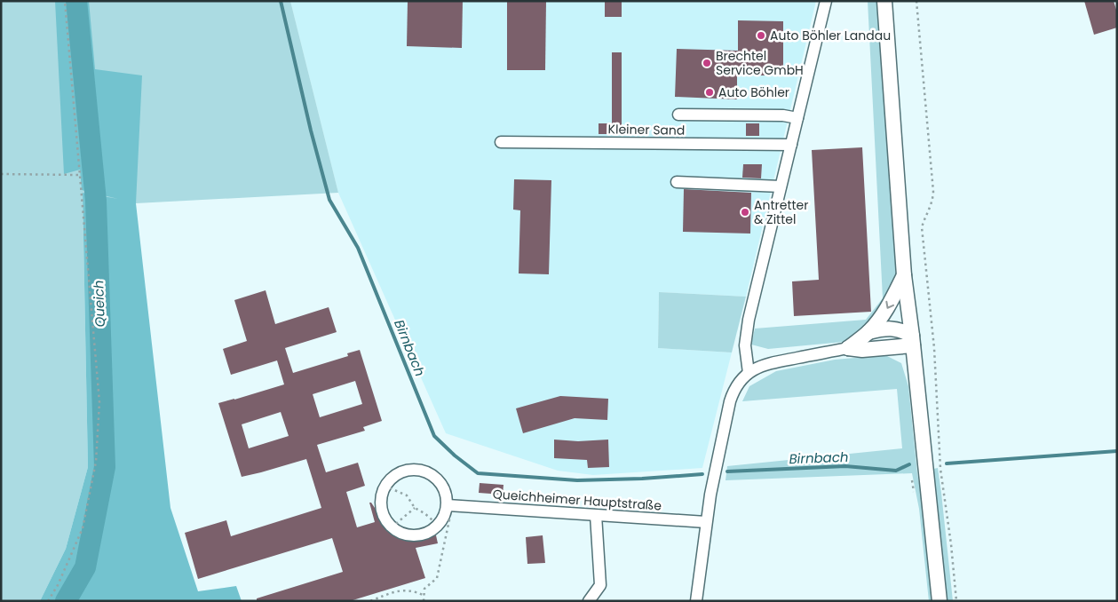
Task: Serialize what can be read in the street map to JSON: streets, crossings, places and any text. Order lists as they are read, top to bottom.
{
  "streets": {
    "street": ["Kleiner Sand", "Queichheimer Hauptstraße"]
  },
  "water": ["Queich", "Birnbach"],
  "places": [
    "Auto Böhler Landau",
    "Brechtel Service GmbH",
    "Auto Böhler",
    "Antretter & Zittel"
  ]
}
